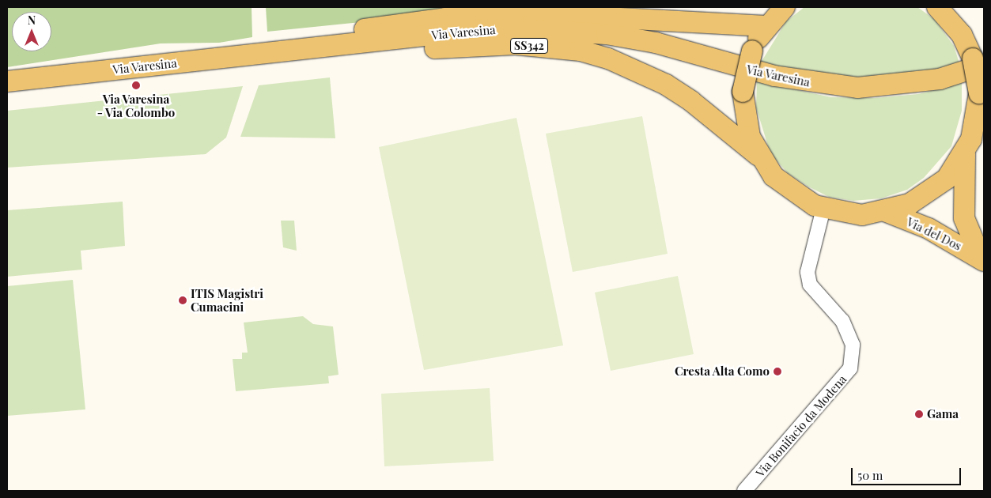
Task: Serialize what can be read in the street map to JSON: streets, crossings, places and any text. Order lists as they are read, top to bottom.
{
  "streets": {
    "main road": ["Via Varesina", "SS342", "Via del Dos"],
    "street": ["Via Bonifacio da Modena"]
  },
  "crossings": [
    ["Via Varesina", "SS342"]
  ],
  "places": [
    "Via Varesina - Via Colombo",
    "ITIS Magistri Cumacini",
    "Cresta Alta Como",
    "Gama"
  ],
  "scale_bar": "50 m",
  "north": "top"
}
